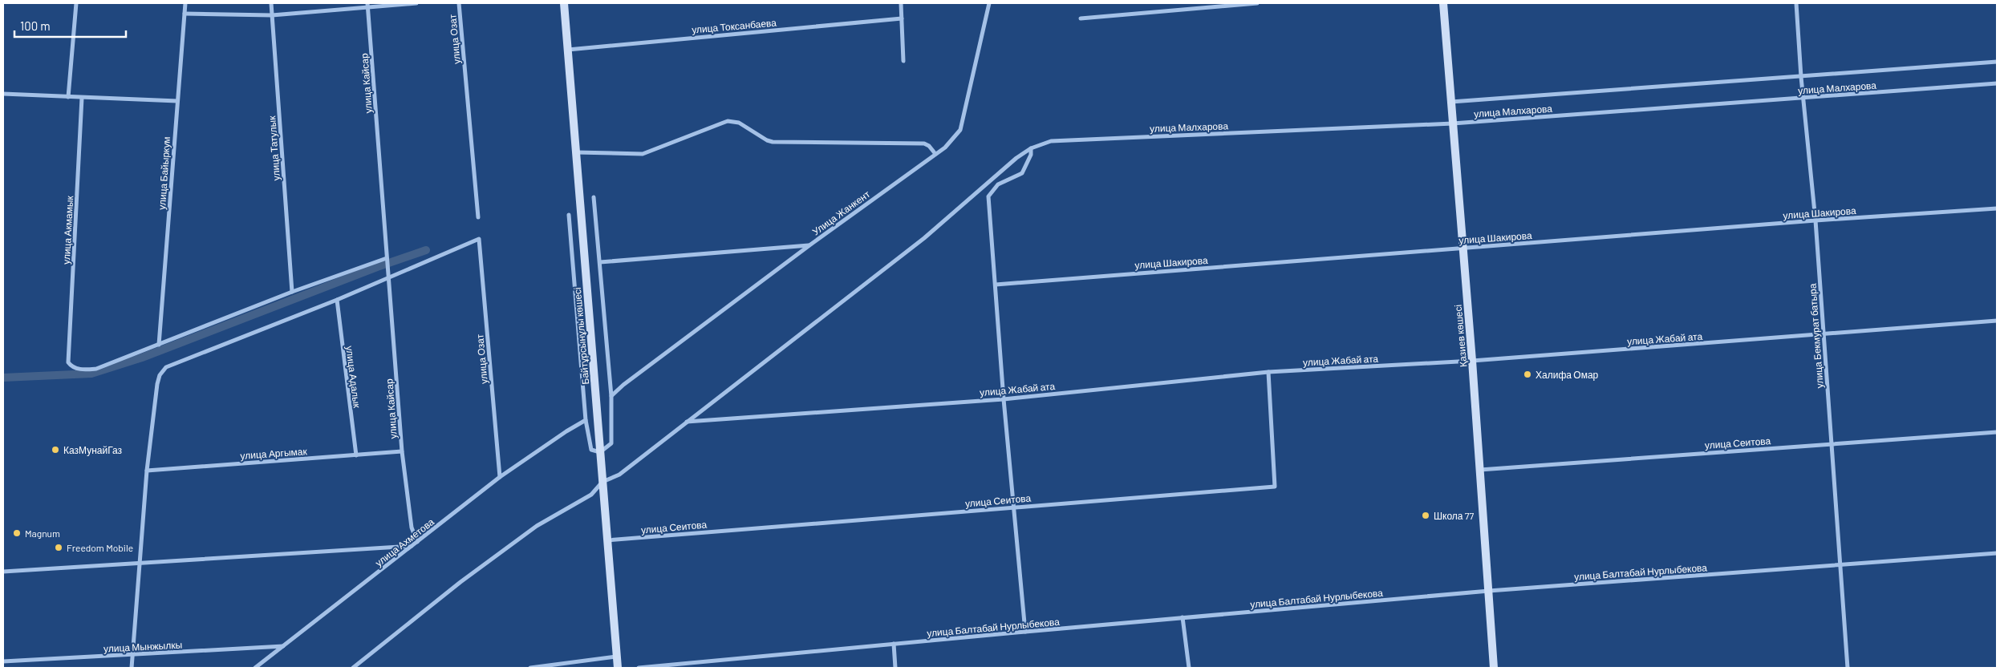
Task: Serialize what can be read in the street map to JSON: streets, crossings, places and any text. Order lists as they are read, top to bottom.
{
  "streets": {
    "main road": ["Байтұрсынұлы көшесі", "Қазиев көшесі"],
    "street": [
      "улица Токсанбаева",
      "улица Озат",
      "улица Кайсар",
      "улица Малхарова",
      "улица Татулык",
      "улица Байыркум",
      "Улица Жанкент",
      "улица Шакирова",
      "улица Акмамык",
      "улица Бекмурат батыра",
      "улица Жабай ата",
      "улица Адалык",
      "улица Сеитова",
      "улица Аргымак",
      "улица Ахметова",
      "улица Балтабай Нурлыбекова",
      "улица Мынжылкы"
    ]
  },
  "crossings": [
    ["улица Токсанбаева", "Байтұрсынұлы көшесі"],
    ["улица Озат", "улица Кайсар"],
    ["улица Озат", "улица Ахметова"],
    ["улица Кайсар", "улица Аргымак"],
    ["улица Кайсар", "улица Ахметова"],
    ["улица Малхарова", "Байтұрсынұлы көшесі"],
    ["улица Малхарова", "Қазиев көшесі"],
    ["улица Малхарова", "улица Бекмурат батыра"],
    ["улица Малхарова", "улица Жабай ата"],
    ["улица Байыркум", "улица Акмамык"],
    ["улица Шакирова", "Қазиев көшесі"],
    ["улица Шакирова", "улица Бекмурат батыра"],
    ["Байтұрсынұлы көшесі", "улица Сеитова"],
    ["Қазиев көшесі", "улица Жабай ата"],
    ["Қазиев көшесі", "улица Сеитова"],
    ["Қазиев көшесі", "улица Балтабай Нурлыбекова"],
    ["улица Бекмурат батыра", "улица Жабай ата"],
    ["улица Бекмурат батыра", "улица Сеитова"],
    ["улица Бекмурат батыра", "улица Балтабай Нурлыбекова"],
    ["улица Жабай ата", "улица Сеитова"],
    ["улица Адалык", "улица Аргымак"],
    ["улица Ахметова", "улица Мынжылкы"]
  ],
  "places": [
    "Халифа Омар",
    "КазМунайГаз",
    "Школа 77",
    "Magnum",
    "Freedom Mobile"
  ],
  "scale_bar": "100 m"
}
